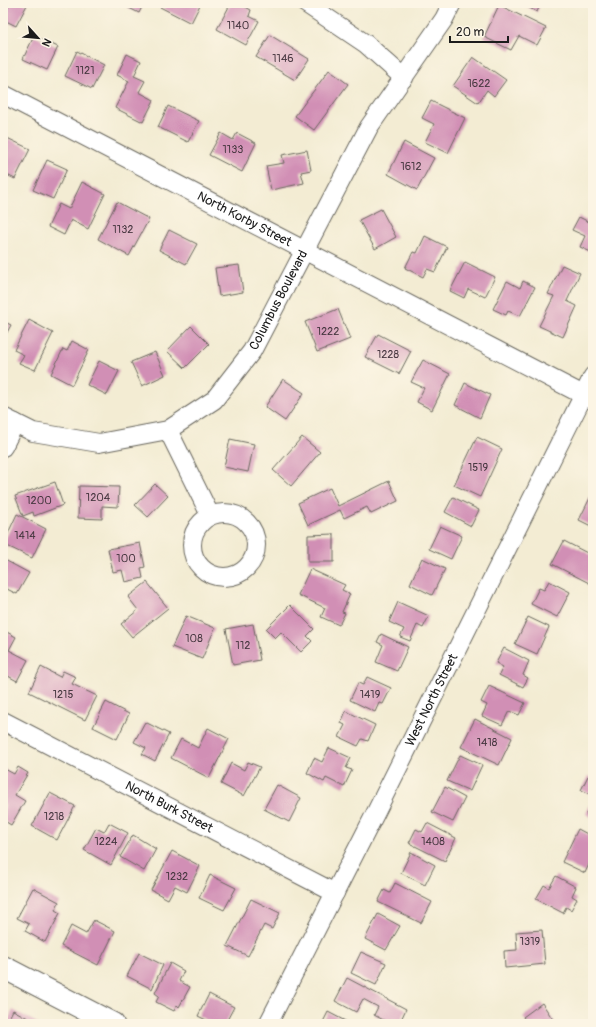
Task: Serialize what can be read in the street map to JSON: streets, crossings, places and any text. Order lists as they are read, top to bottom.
{
  "streets": {
    "street": [
      "North Korby Street",
      "Columbus Boulevard",
      "West North Street",
      "North Burk Street"
    ]
  },
  "crossings": [
    ["North Korby Street", "Columbus Boulevard"],
    ["North Korby Street", "West North Street"],
    ["West North Street", "North Burk Street"]
  ],
  "house_numbers": [
    "1140",
    "1146",
    "1121",
    "1622",
    "1133",
    "1612",
    "1132",
    "1222",
    "1228",
    "1519",
    "1204",
    "1200",
    "1414",
    "100",
    "108",
    "112",
    "1215",
    "1419",
    "1418",
    "1218",
    "1224",
    "1408",
    "1232",
    "1319"
  ],
  "scale_bar": "20 m",
  "north": "bottom right"
}
